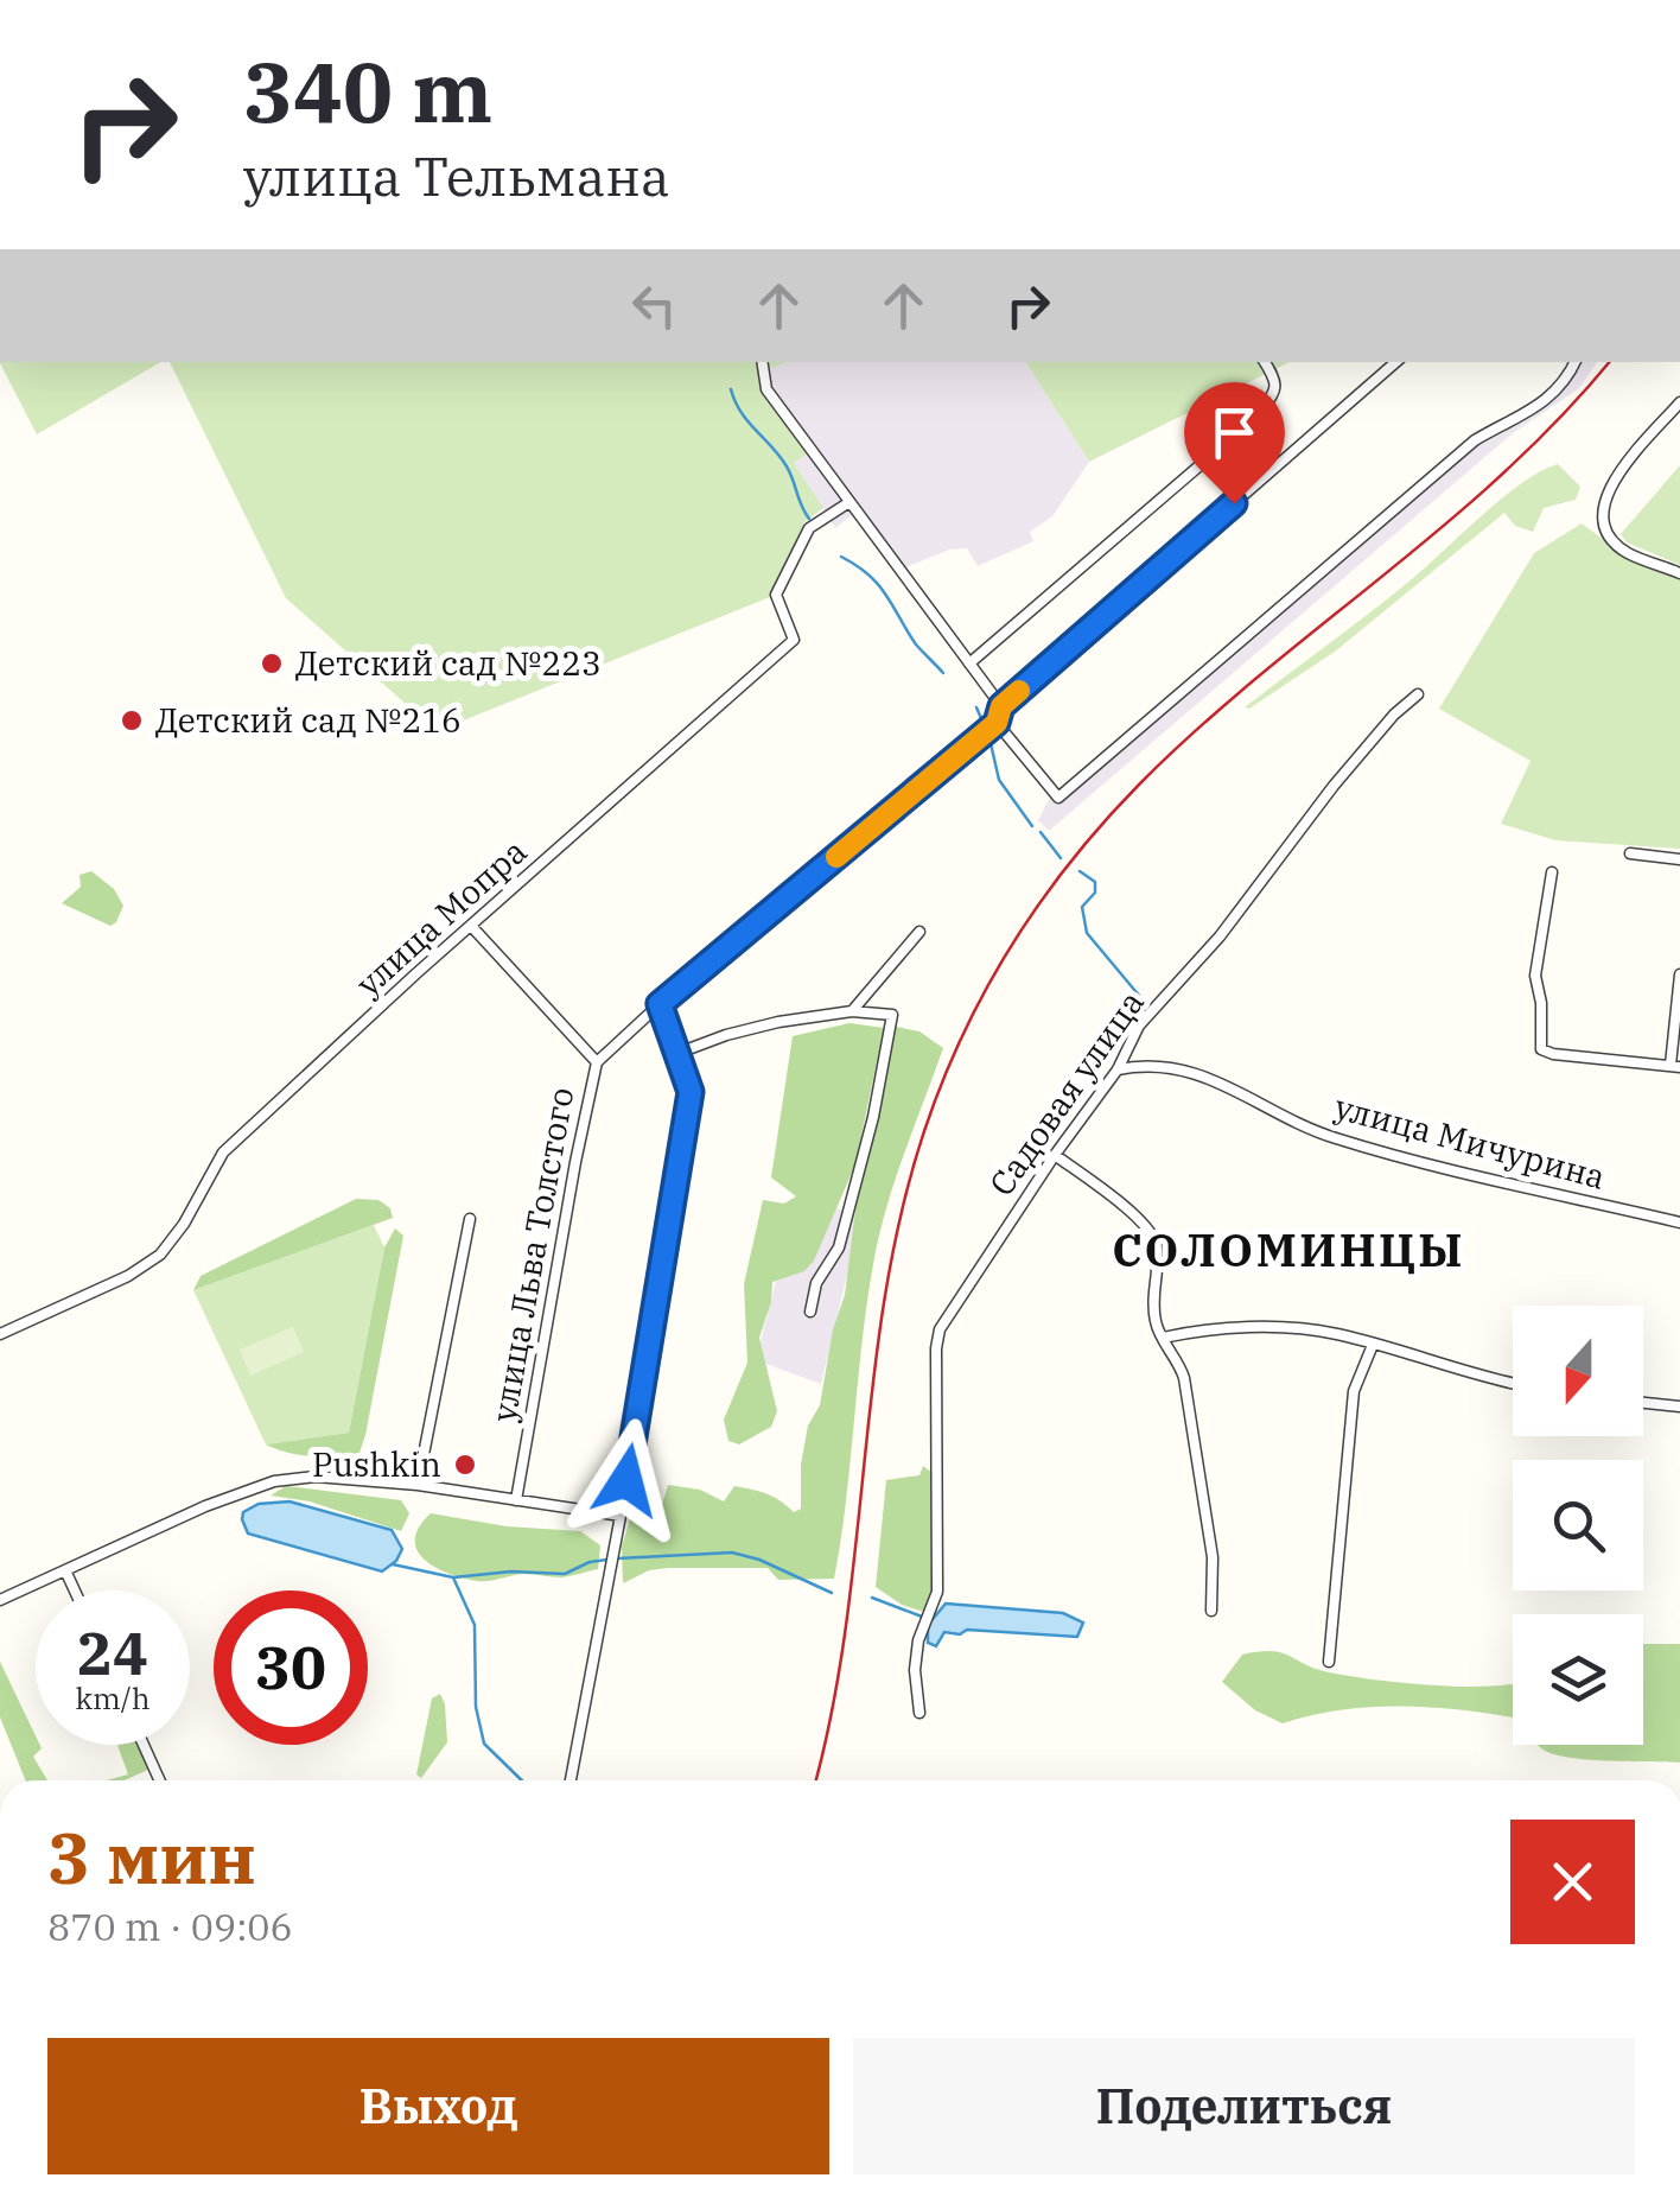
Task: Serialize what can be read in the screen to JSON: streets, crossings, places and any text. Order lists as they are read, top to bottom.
{
  "streets": {
    "street": [
      "улица Мопра",
      "Садовая улица",
      "улица Мичурина",
      "улица Льва Толстого"
    ]
  },
  "crossings": [
    ["улица Мопра", "улица Льва Толстого"],
    ["Садовая улица", "улица Мичурина"]
  ],
  "districts": ["СОЛОМИНЦЫ"],
  "places": ["Детский сад №223", "Детский сад №216", "Pushkin"],
  "north": "bottom",
  "page": {
    "turn": ["340 m", "улица Тельмана"],
    "speed": "24 km/h",
    "limit": "30",
    "heading": ["3 мин", "870 m · 09:06"],
    "buttons": ["Выход", "Поделиться"]
  }
}
